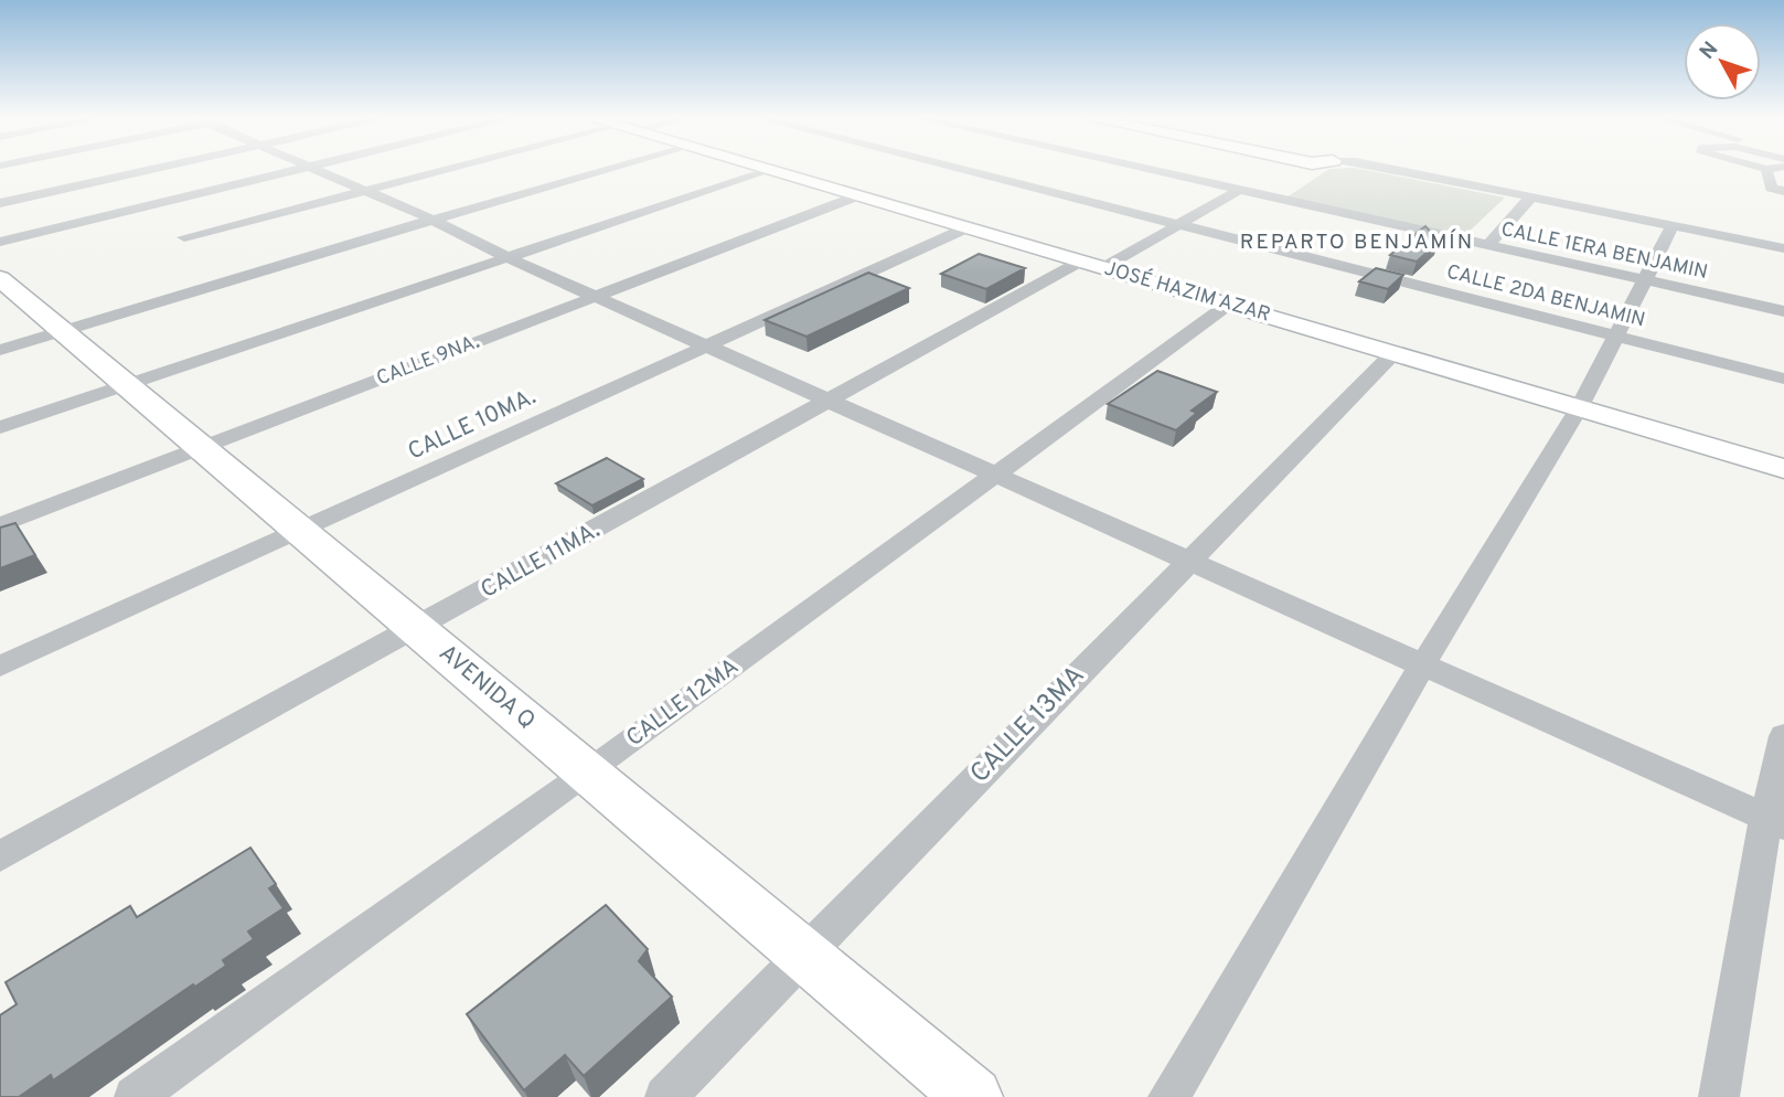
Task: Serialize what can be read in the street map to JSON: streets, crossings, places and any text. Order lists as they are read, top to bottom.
{
  "streets": {
    "street": [
      "CALLE 1ERA BENJAMIN",
      "JOSÉ HAZIM AZAR",
      "CALLE 2DA BENJAMIN",
      "CALLE 9NA.",
      "CALLE 10MA.",
      "CALLE 11MA.",
      "AVENIDA Q",
      "CALLE 12MA",
      "CALLE 13MA"
    ]
  },
  "crossings": [
    ["CALLE 1ERA BENJAMIN", "CALLE 11MA."],
    ["JOSÉ HAZIM AZAR", "CALLE 9NA."],
    ["JOSÉ HAZIM AZAR", "CALLE 10MA."],
    ["JOSÉ HAZIM AZAR", "CALLE 11MA."],
    ["JOSÉ HAZIM AZAR", "CALLE 12MA"],
    ["JOSÉ HAZIM AZAR", "CALLE 13MA"],
    ["CALLE 2DA BENJAMIN", "CALLE 11MA."],
    ["CALLE 9NA.", "AVENIDA Q"],
    ["CALLE 10MA.", "AVENIDA Q"],
    ["CALLE 11MA.", "AVENIDA Q"],
    ["AVENIDA Q", "CALLE 12MA"],
    ["AVENIDA Q", "CALLE 13MA"]
  ],
  "districts": ["REPARTO BENJAMÍN"],
  "north": "top left"
}
